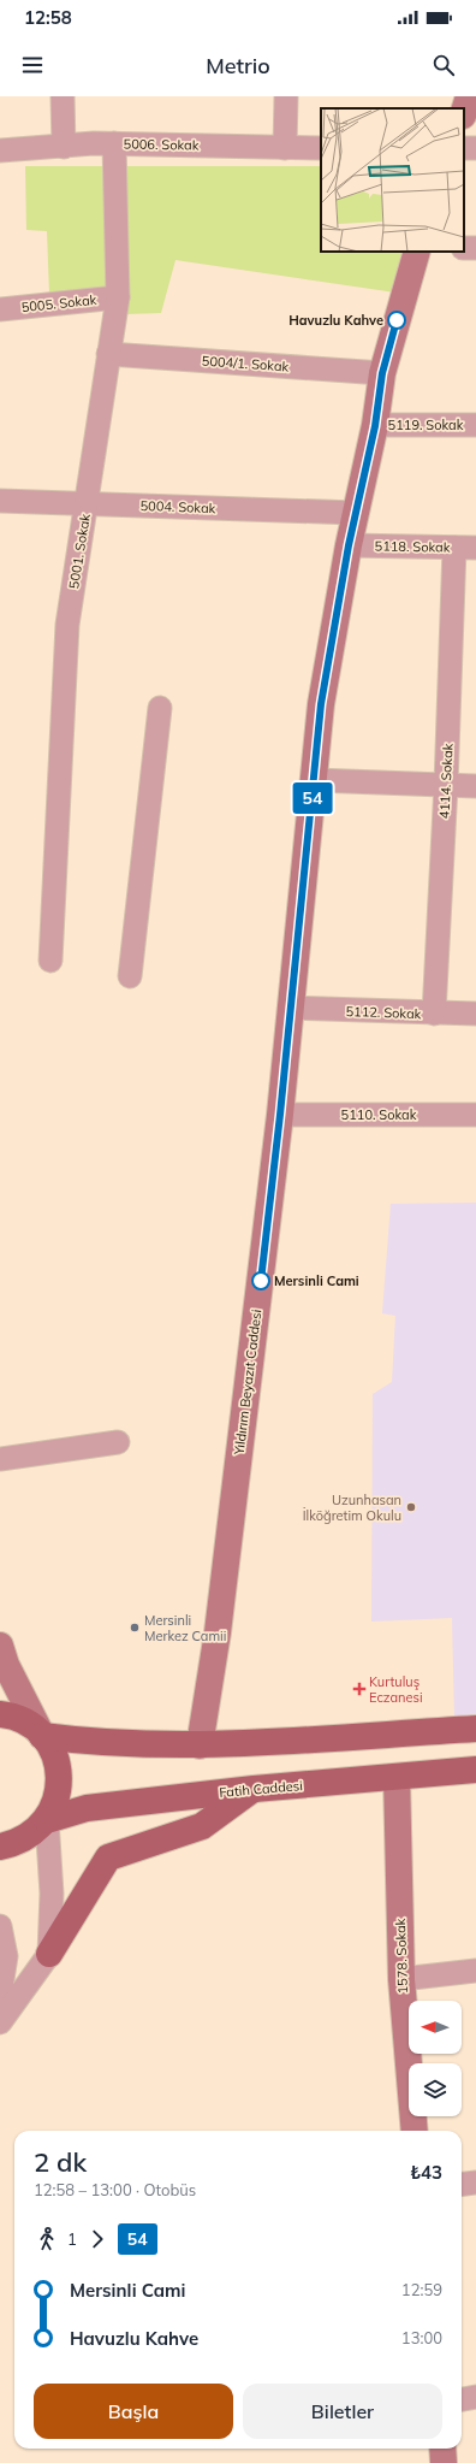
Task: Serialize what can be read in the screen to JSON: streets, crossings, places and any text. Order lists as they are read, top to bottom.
{
  "streets": {
    "main road": ["Yıldırım Beyazıt Caddesi", "Fatih Caddesi", "1578. Sokak"],
    "street": [
      "5006. Sokak",
      "5005. Sokak",
      "5004/1. Sokak",
      "5119. Sokak",
      "5004. Sokak",
      "5118. Sokak",
      "5001. Sokak",
      "4114. Sokak",
      "5112. Sokak",
      "5110. Sokak"
    ]
  },
  "crossings": [
    ["5006. Sokak", "5001. Sokak"],
    ["5005. Sokak", "5001. Sokak"],
    ["5004/1. Sokak", "5001. Sokak"],
    ["5004/1. Sokak", "Yıldırım Beyazıt Caddesi"],
    ["5119. Sokak", "Yıldırım Beyazıt Caddesi"],
    ["5004. Sokak", "5001. Sokak"],
    ["5004. Sokak", "Yıldırım Beyazıt Caddesi"],
    ["5118. Sokak", "4114. Sokak"],
    ["5118. Sokak", "Yıldırım Beyazıt Caddesi"],
    ["4114. Sokak", "5112. Sokak"],
    ["5112. Sokak", "Yıldırım Beyazıt Caddesi"],
    ["5110. Sokak", "Yıldırım Beyazıt Caddesi"],
    ["Fatih Caddesi", "1578. Sokak"]
  ],
  "places": {
    "other": [
      "Havuzlu Kahve",
      "Mersinli Cami",
      "Uzunhasan İlköğretim Okulu",
      "Mersinli Merkez Camii"
    ],
    "health": ["Kurtuluş Eczanesi"]
  },
  "lines": ["bus line 54"],
  "north": "left",
  "page": {
    "status": "12:58",
    "header": "Metrio",
    "on_map": "54",
    "heading": ["2 dk", "12:58 – 13:00 · Otobüs", "₺43"],
    "legs": ["1", "54"],
    "list": [
      {
        "name": "Mersinli Cami",
        "value": "12:59"
      },
      {
        "name": "Havuzlu Kahve",
        "value": "13:00"
      }
    ],
    "buttons": ["Başla", "Biletler"]
  }
}
